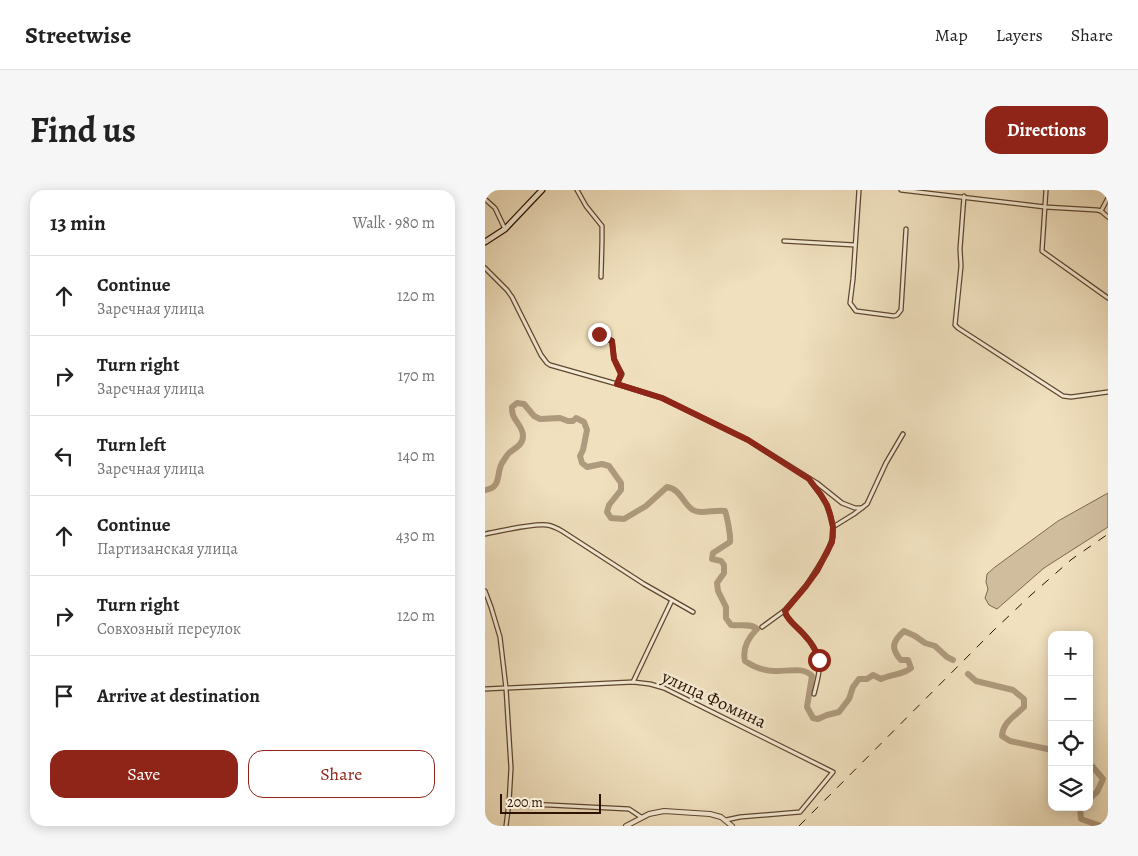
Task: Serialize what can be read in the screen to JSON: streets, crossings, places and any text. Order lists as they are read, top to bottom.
{
  "streets": {
    "street": ["улица Фомина"]
  },
  "scale_bar": "200 m",
  "page": {
    "header": "Streetwise",
    "nav": ["Map", "Layers", "Share"],
    "title": "Find us",
    "buttons": [
      "Directions",
      ["Save", "Share"]
    ],
    "heading": ["13 min", "Walk · 980 m"],
    "list": [
      ["Continue", "Заречная улица", "120 m"],
      ["Turn right", "Заречная улица", "170 m"],
      ["Turn left", "Заречная улица", "140 m"],
      ["Continue", "Партизанская улица", "430 m"],
      ["Turn right", "Совхозный переулок", "120 m"],
      "Arrive at destination"
    ],
    "map_buttons": ["+", "−"],
    "scale": "200 m"
  }
}
